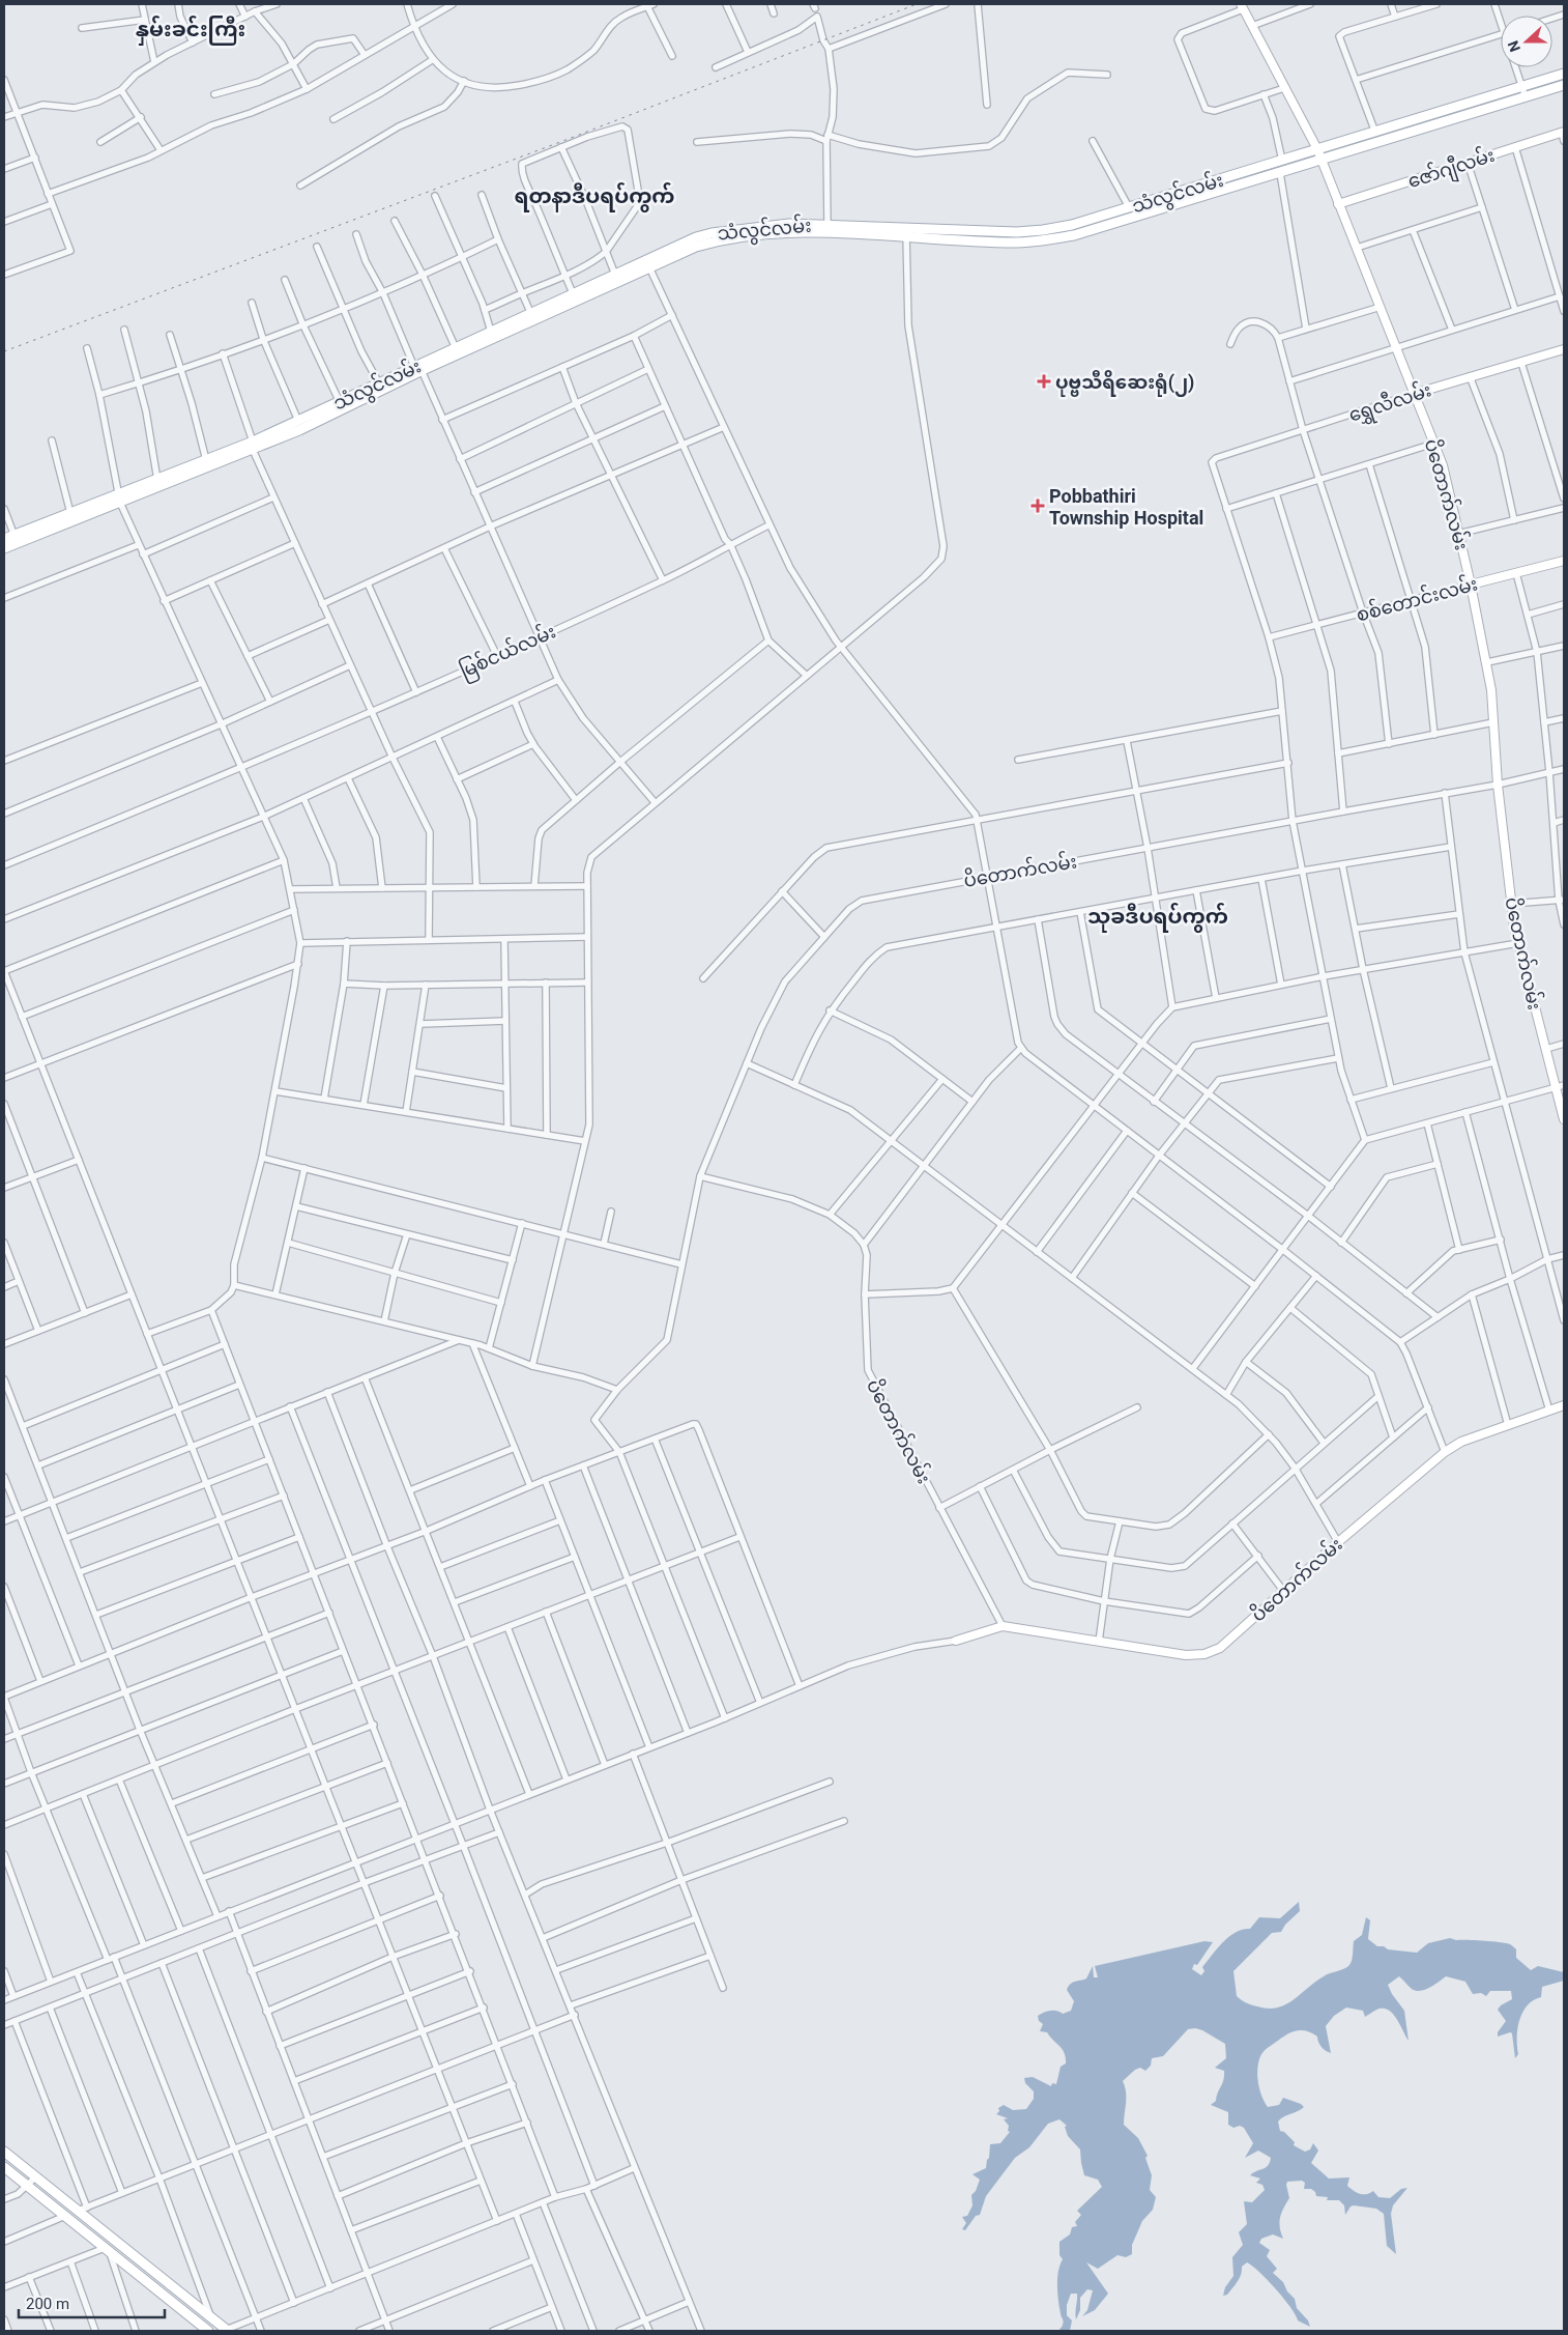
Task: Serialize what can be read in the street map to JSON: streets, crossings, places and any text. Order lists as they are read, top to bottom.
{
  "streets": {
    "main road": ["သံလွင်လမ်း"],
    "street": [
      "ဇော်ဂျီလမ်း",
      "ရွှေလီလမ်း",
      "ပိတောက်လမ်း",
      "စစ်တောင်းလမ်း",
      "မြစ်ငယ်လမ်း"
    ]
  },
  "crossings": [
    ["ဇော်ဂျီလမ်း", "ပိတောက်လမ်း"],
    ["သံလွင်လမ်း", "ပိတောက်လမ်း"],
    ["ရွှေလီလမ်း", "ပိတောက်လမ်း"],
    ["ပိတောက်လမ်း", "စစ်တောင်းလမ်း"]
  ],
  "districts": ["နှမ်းခင်းကြီး", "ရတနာဒီပရပ်ကွက်", "သုခဒီပရပ်ကွက်"],
  "places": {
    "health": ["ပုဗ္ဗသီရိဆေးရုံ(၂)", "Pobbathiri Township Hospital"]
  },
  "scale_bar": "200 m",
  "north": "left"
}
